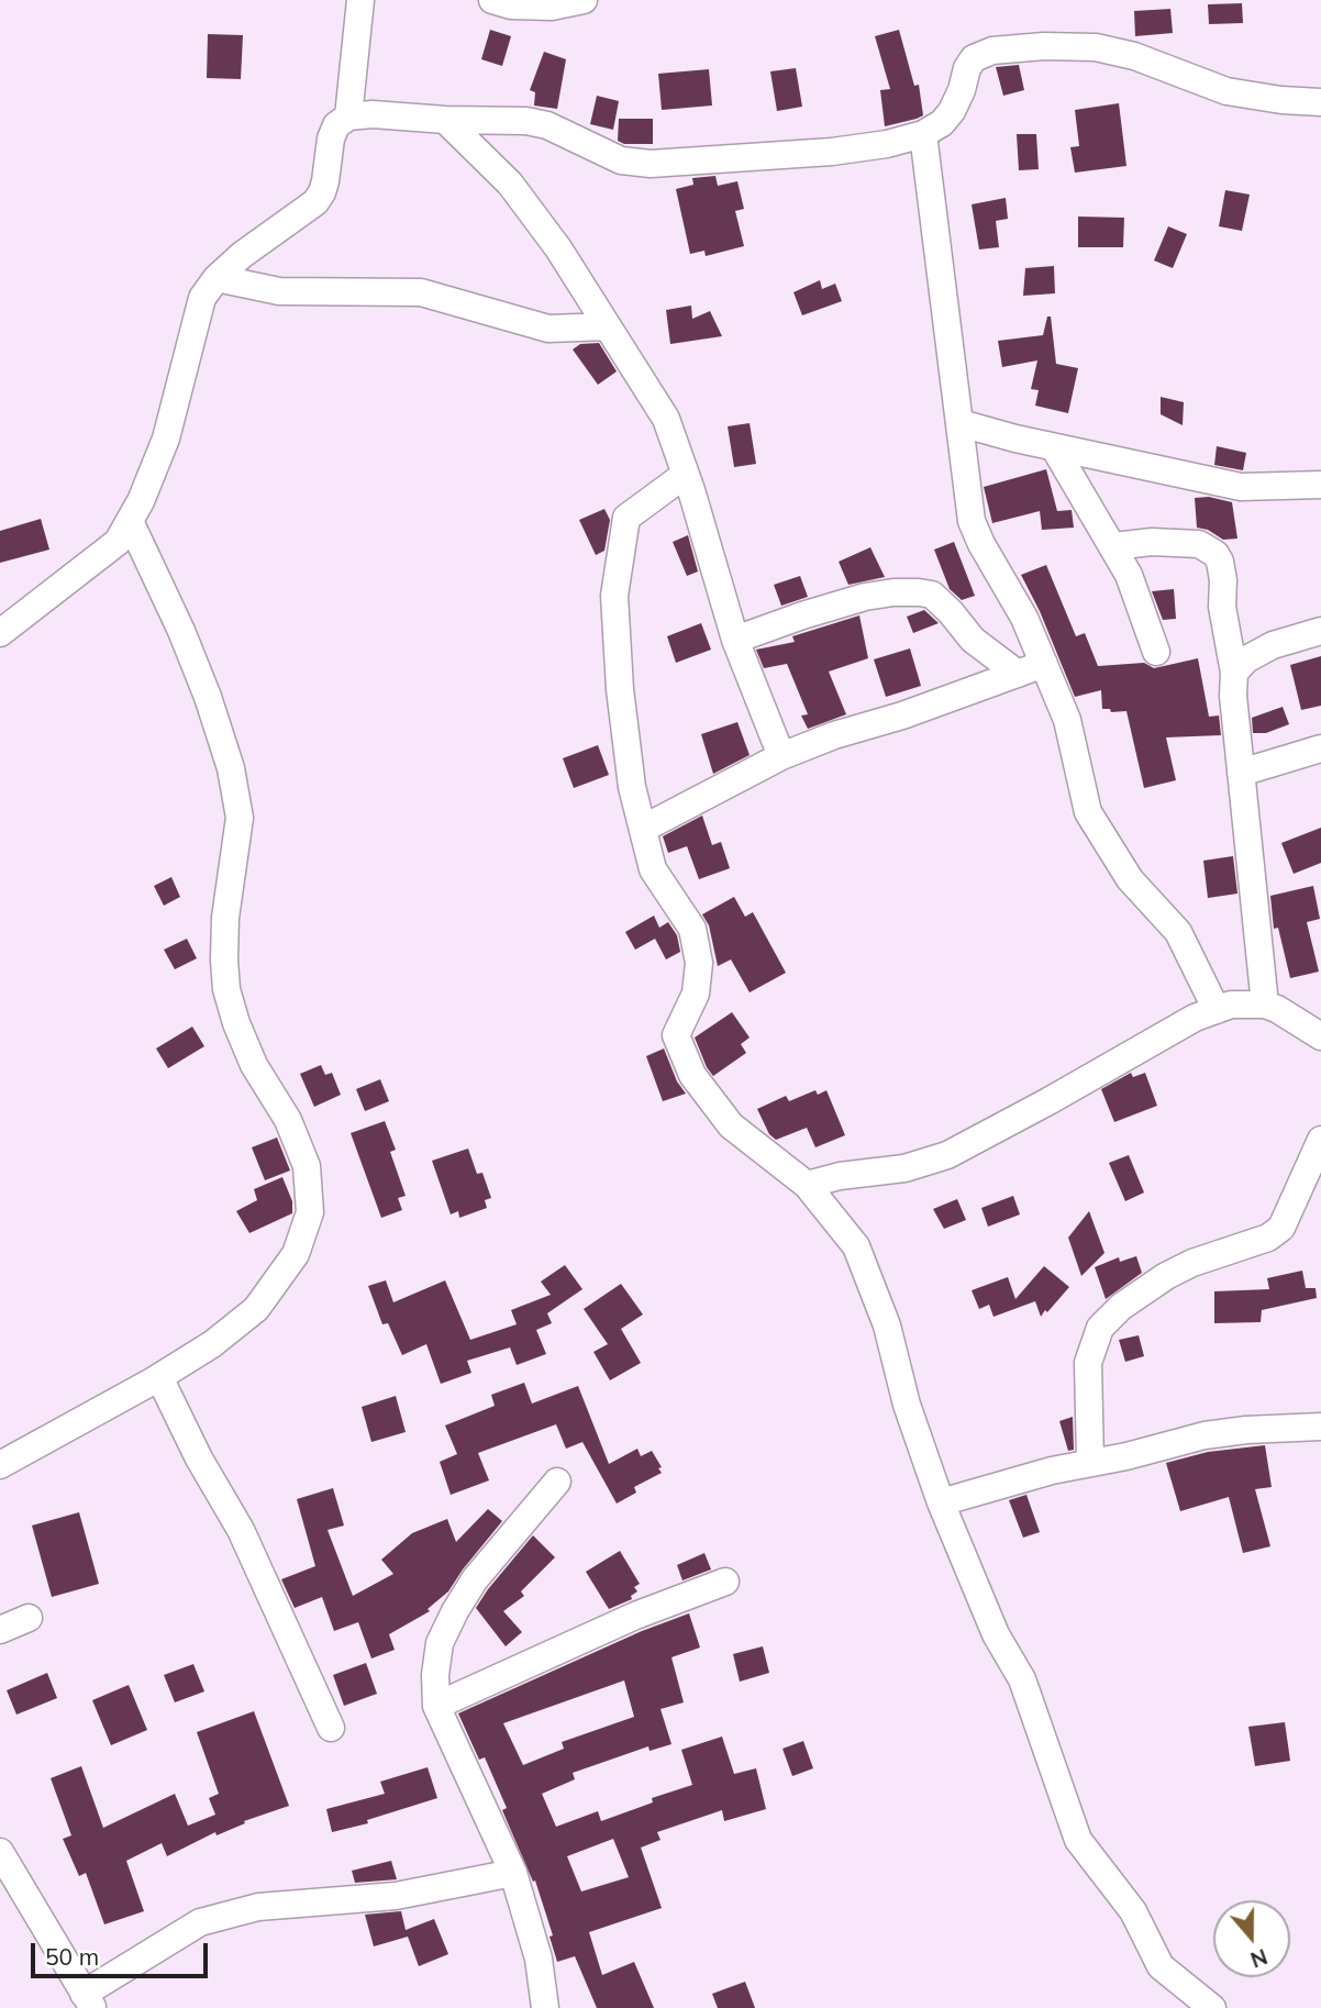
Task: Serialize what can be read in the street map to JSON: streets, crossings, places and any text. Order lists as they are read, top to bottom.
{
  "scale_bar": "50 m",
  "north": "bottom"
}
